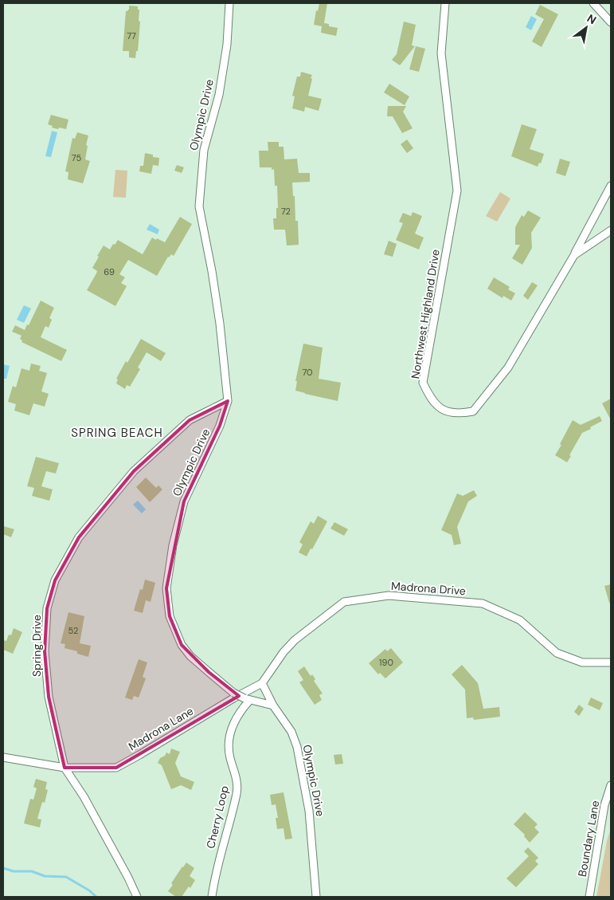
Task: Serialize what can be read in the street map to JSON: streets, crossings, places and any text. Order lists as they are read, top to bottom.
{
  "streets": {
    "street": [
      "Olympic Drive",
      "Northwest Highland Drive",
      "Madrona Drive",
      "Spring Drive",
      "Madrona Lane",
      "Cherry Loop",
      "Boundary Lane"
    ]
  },
  "crossings": [
    ["Olympic Drive", "Spring Drive"],
    ["Olympic Drive", "Cherry Loop"],
    ["Madrona Drive", "Madrona Lane"],
    ["Spring Drive", "Madrona Lane"]
  ],
  "districts": ["SPRING BEACH"],
  "house_numbers": [
    "77",
    "75",
    "72",
    "69",
    "70",
    "52",
    "190"
  ],
  "north": "top right"
}
